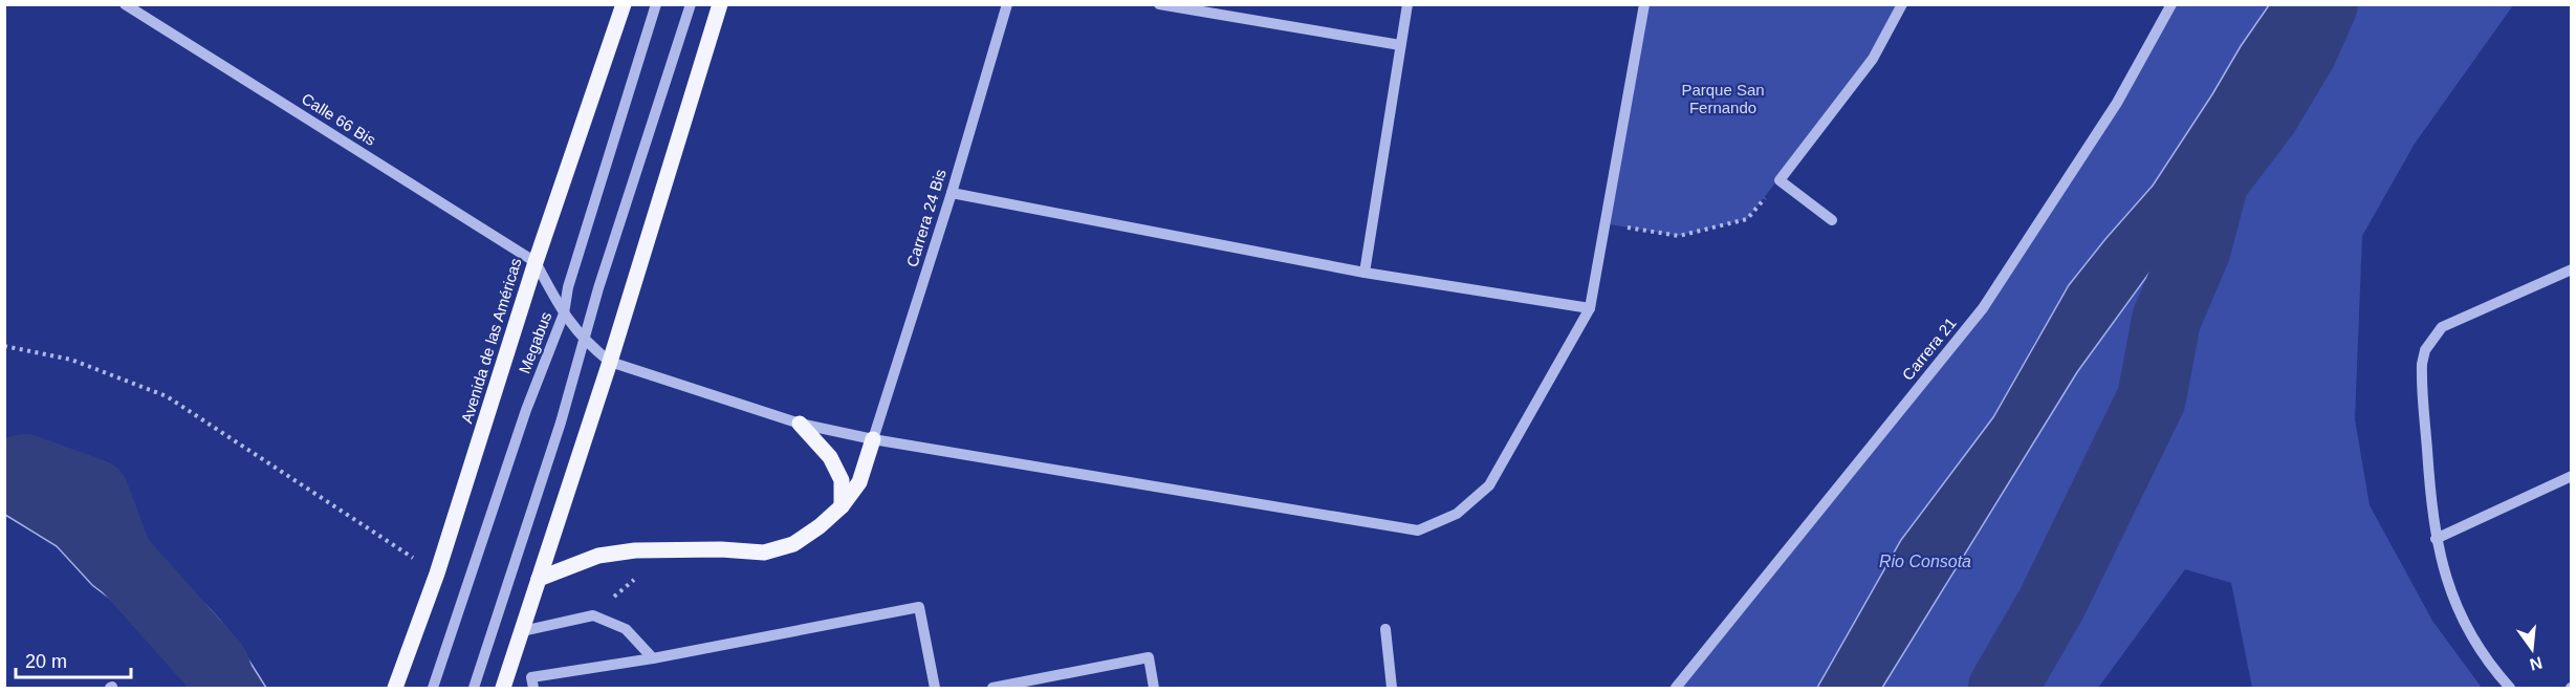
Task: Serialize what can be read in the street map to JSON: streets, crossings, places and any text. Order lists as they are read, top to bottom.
{
  "streets": {
    "main road": ["Avenida de las Américas"],
    "street": [
      "Calle 66 Bis",
      "Carrera 24 Bis",
      "Megabus",
      "Carrera 21"
    ]
  },
  "crossings": [
    ["Calle 66 Bis", "Avenida de las Américas"]
  ],
  "water": ["Rio Consota"],
  "parks": ["Parque San Fernando"],
  "scale_bar": "20 m",
  "north": "bottom"
}
